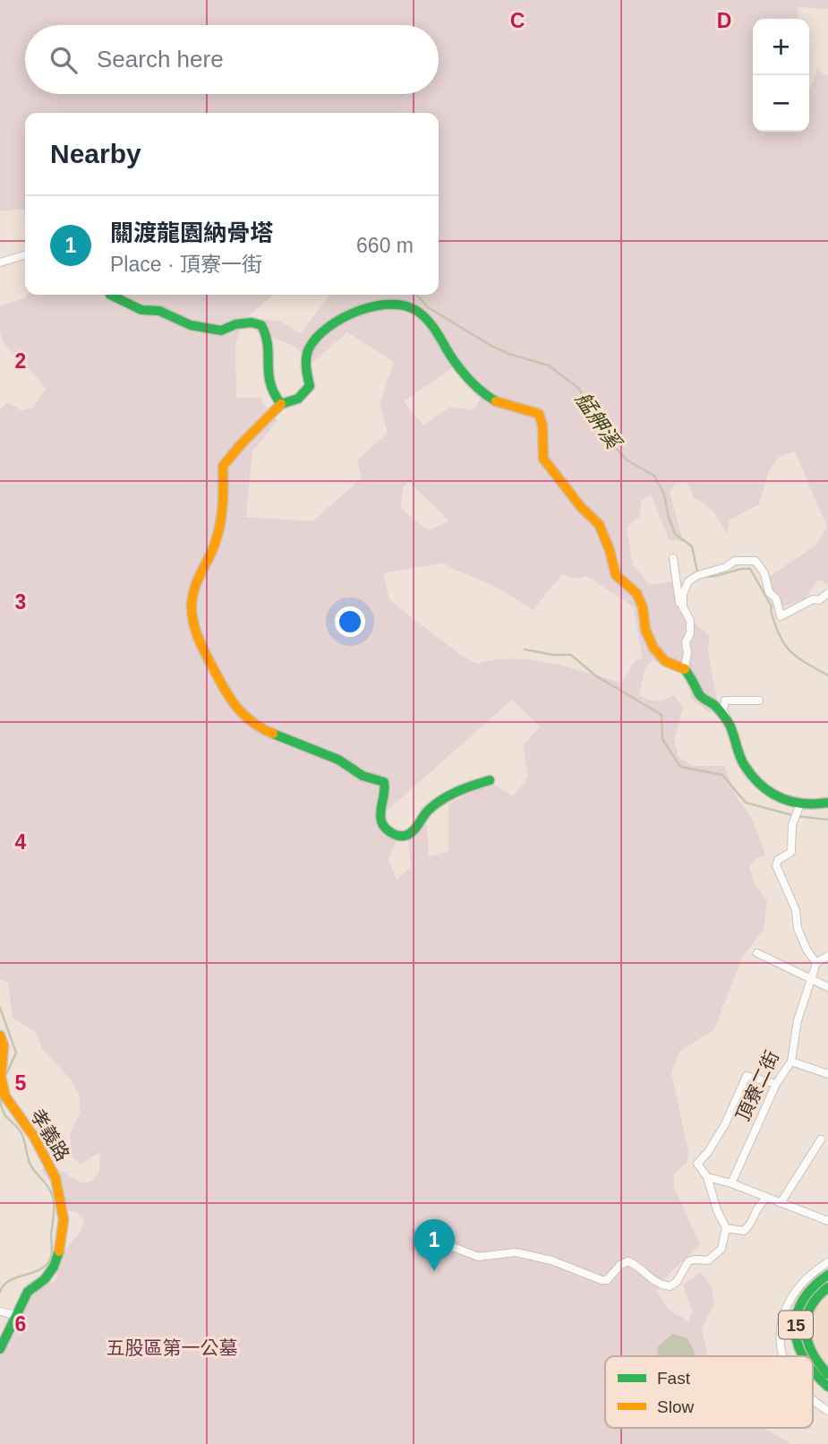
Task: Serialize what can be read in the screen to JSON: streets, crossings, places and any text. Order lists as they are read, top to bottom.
{
  "streets": {
    "street": ["頂寮二街", "孝義路", "15"]
  },
  "water": ["艋舺溪"],
  "parks": ["五股區第一公墓"],
  "legend": ["Fast", "Slow"],
  "page": {
    "map_buttons": ["+", "−"],
    "search": "Search here",
    "heading": "Nearby",
    "list": [
      {
        "mark": "1",
        "name": "關渡龍園納骨塔",
        "note": "Place · 頂寮一街",
        "value": "660 m"
      }
    ],
    "pins": "1"
  },
  "grid": {
    "columns": ["C", "D"],
    "rows": [
      "2",
      "3",
      "4",
      "5",
      "6"
    ]
  }
}
